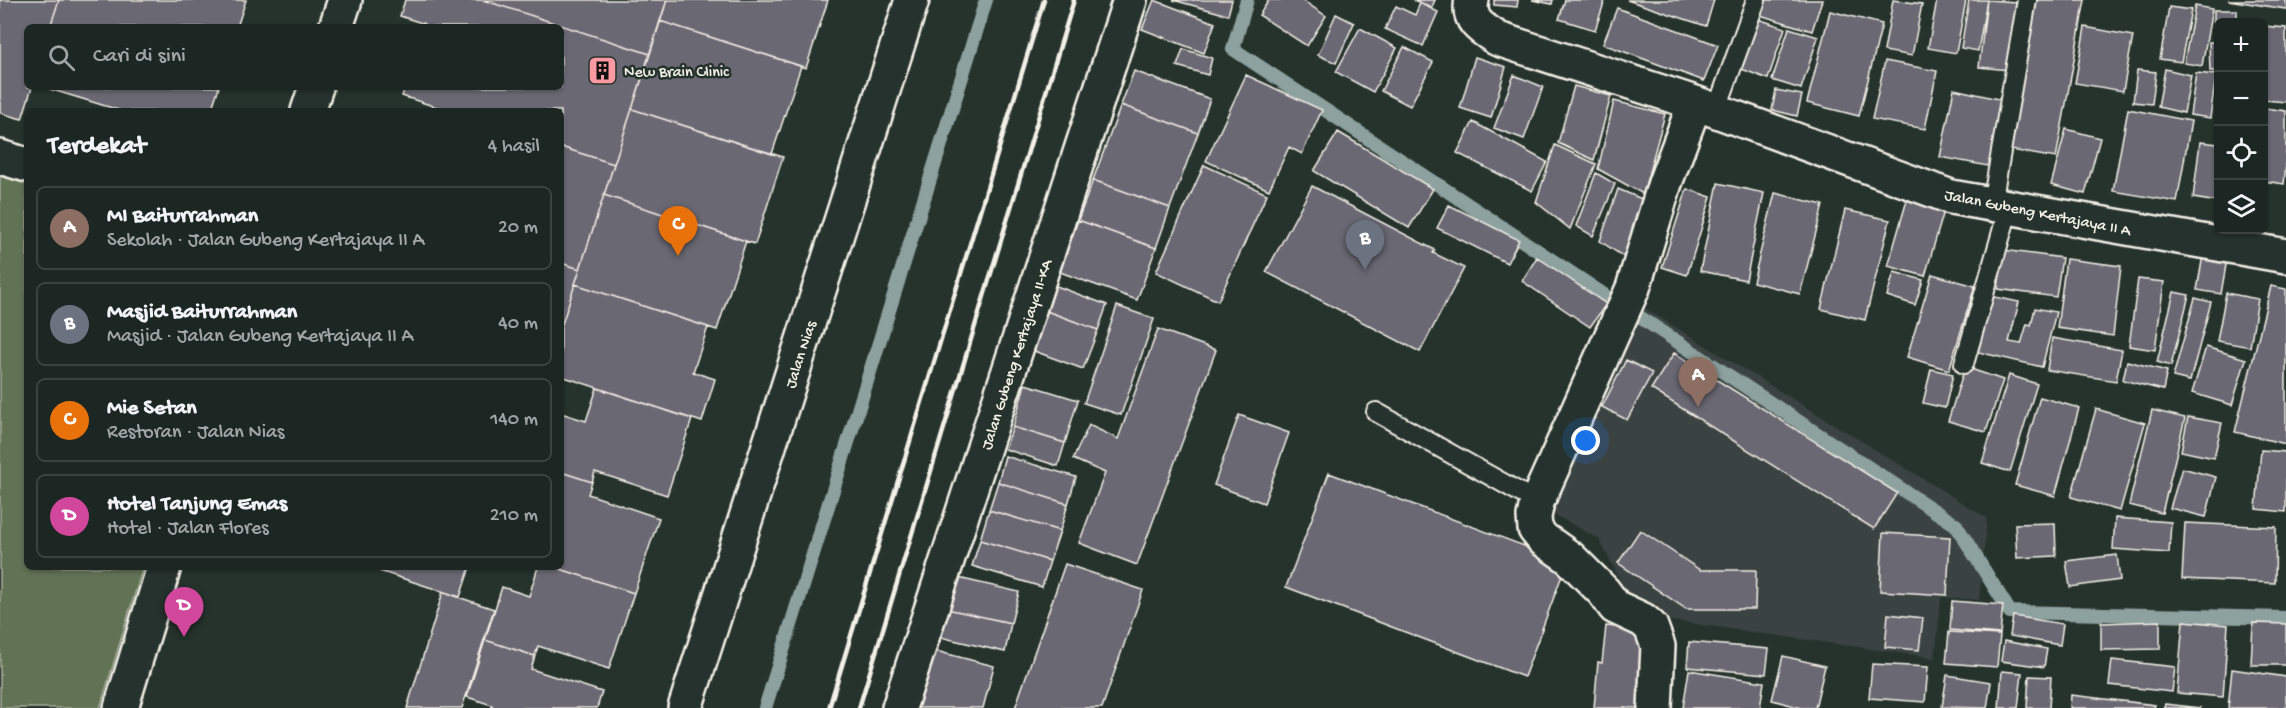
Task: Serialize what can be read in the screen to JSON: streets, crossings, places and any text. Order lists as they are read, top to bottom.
{
  "streets": {
    "street": ["Jalan Gubeng Kertajaya II A", "Jalan Nias", "Jalan Gubeng Kertajaya II-KA"]
  },
  "places": {
    "building": ["New Brain Clinic"]
  },
  "page": {
    "map_buttons": ["+", "−"],
    "search": "Cari di sini",
    "heading": ["Terdekat", "4 hasil"],
    "list": [
      {
        "mark": "A",
        "name": "MI Baiturrahman",
        "note": "Sekolah · Jalan Gubeng Kertajaya II A",
        "value": "20 m"
      },
      {
        "mark": "B",
        "name": "Masjid Baiturrahman",
        "note": "Masjid · Jalan Gubeng Kertajaya II A",
        "value": "40 m"
      },
      {
        "mark": "C",
        "name": "Mie Setan",
        "note": "Restoran · Jalan Nias",
        "value": "140 m"
      },
      {
        "mark": "D",
        "name": "Hotel Tanjung Emas",
        "note": "Hotel · Jalan Flores",
        "value": "210 m"
      }
    ],
    "pins": [
      "C",
      "B",
      "A",
      "D"
    ]
  }
}
